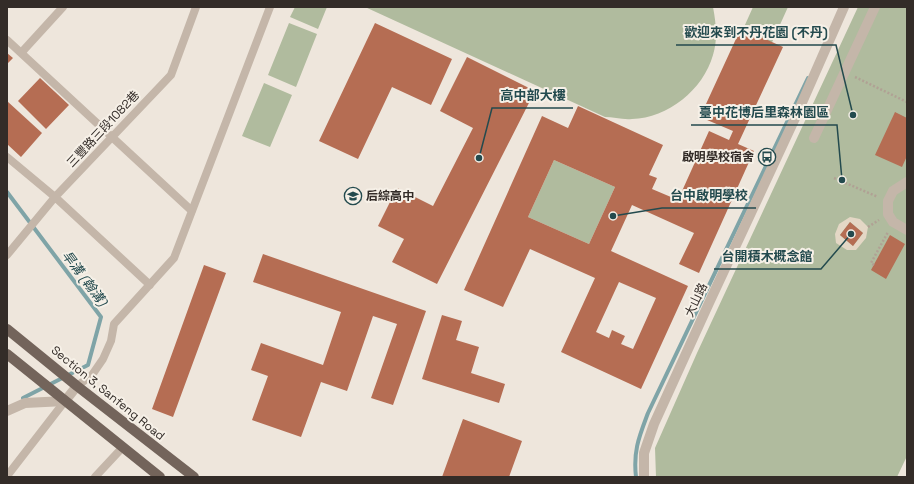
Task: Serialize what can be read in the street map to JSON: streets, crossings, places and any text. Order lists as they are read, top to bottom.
{
  "streets": {
    "main road": ["Section 3, Sanfeng Road"],
    "street": ["大山路"],
    "lane": ["三豐路三段1082巷"]
  },
  "water": ["旱溝 (翰溝)"],
  "places": {
    "other": [
      "歡迎來到不丹花園 (不丹)",
      "高中部大樓",
      "臺中花博后里森林園區",
      "台中啟明學校",
      "台開積木概念館"
    ],
    "bus stop": ["啟明學校宿舍"],
    "school or university": ["后綜高中"]
  }
}
